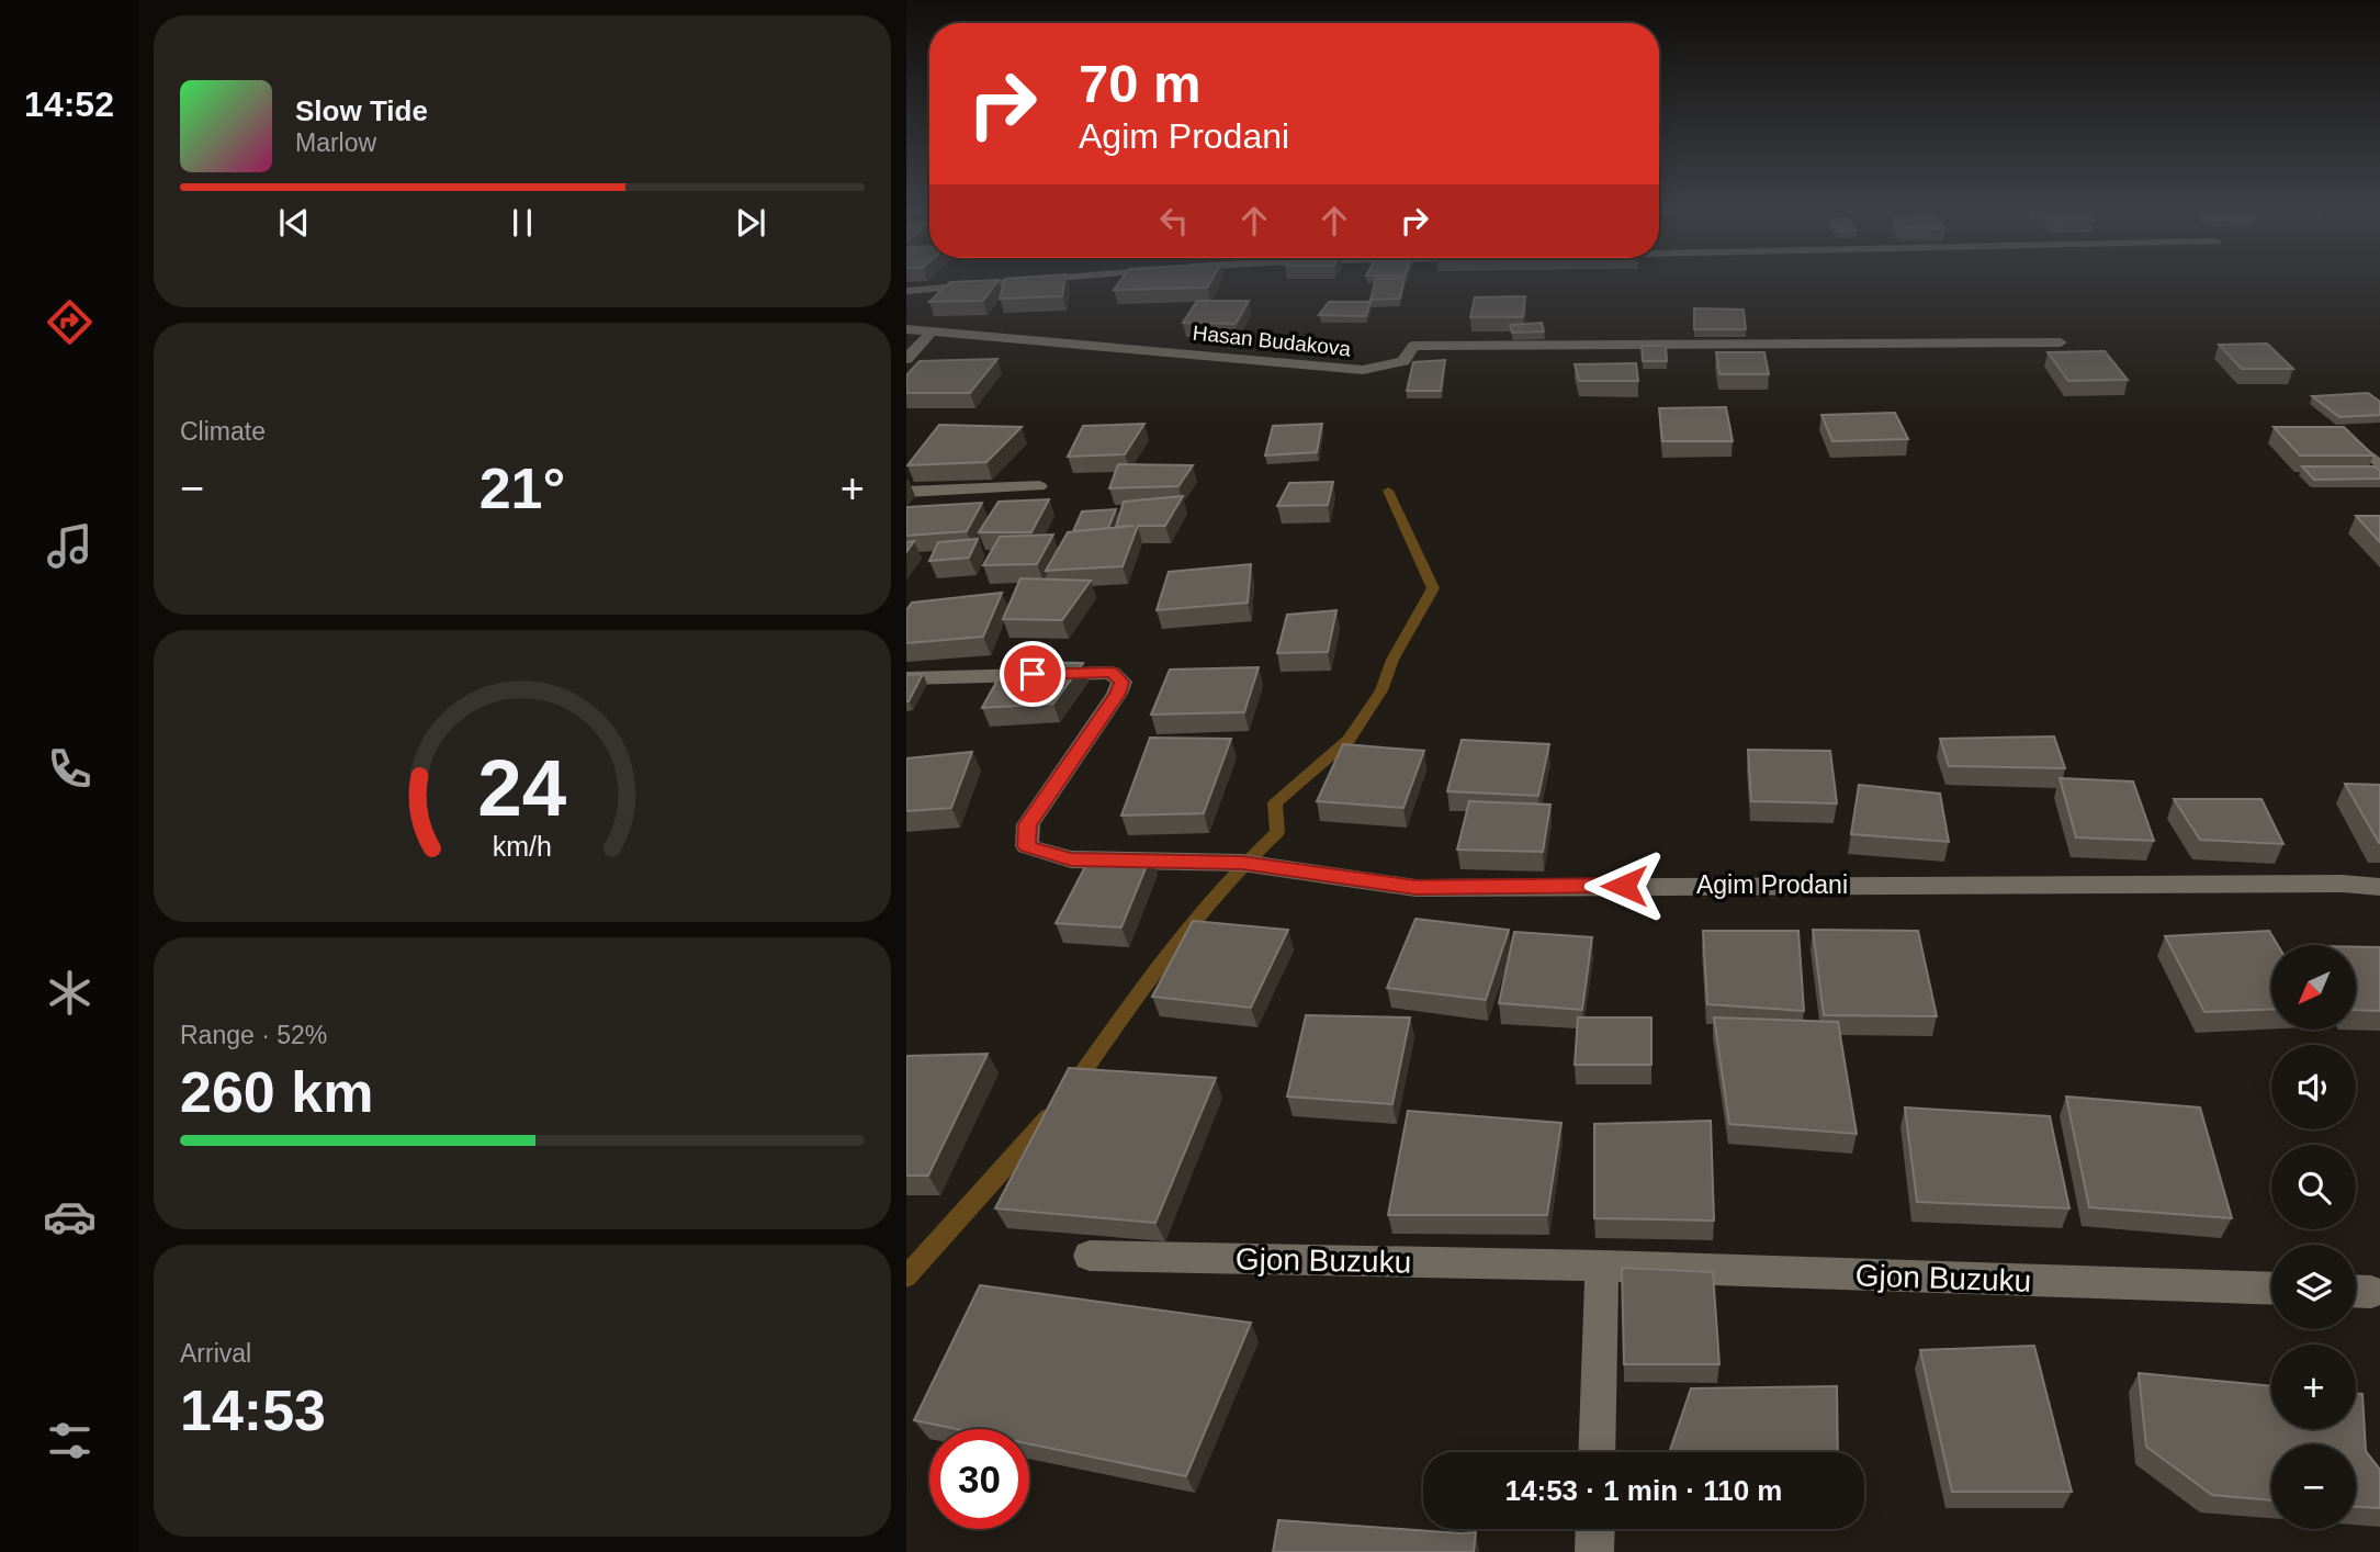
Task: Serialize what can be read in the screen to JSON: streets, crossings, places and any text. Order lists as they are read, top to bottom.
{
  "streets": {
    "street": ["Hasan Budakova", "Agim Prodani", "Gjon Buzuku"]
  },
  "north": "bottom left",
  "page": {
    "tabs": "14:52",
    "turn": ["70 m", "Agim Prodani"],
    "song": ["Slow Tide", "Marlow"],
    "tile": [
      "Climate",
      ["Range · 52%", "260 km"],
      ["Arrival", "14:53"]
    ],
    "heat": ["−", "21°", "+"],
    "map_buttons": ["+", "−"],
    "limit": "30",
    "trip": "14:53 · 1 min · 110 m",
    "gauge": ["24", "km/h"]
  }
}
